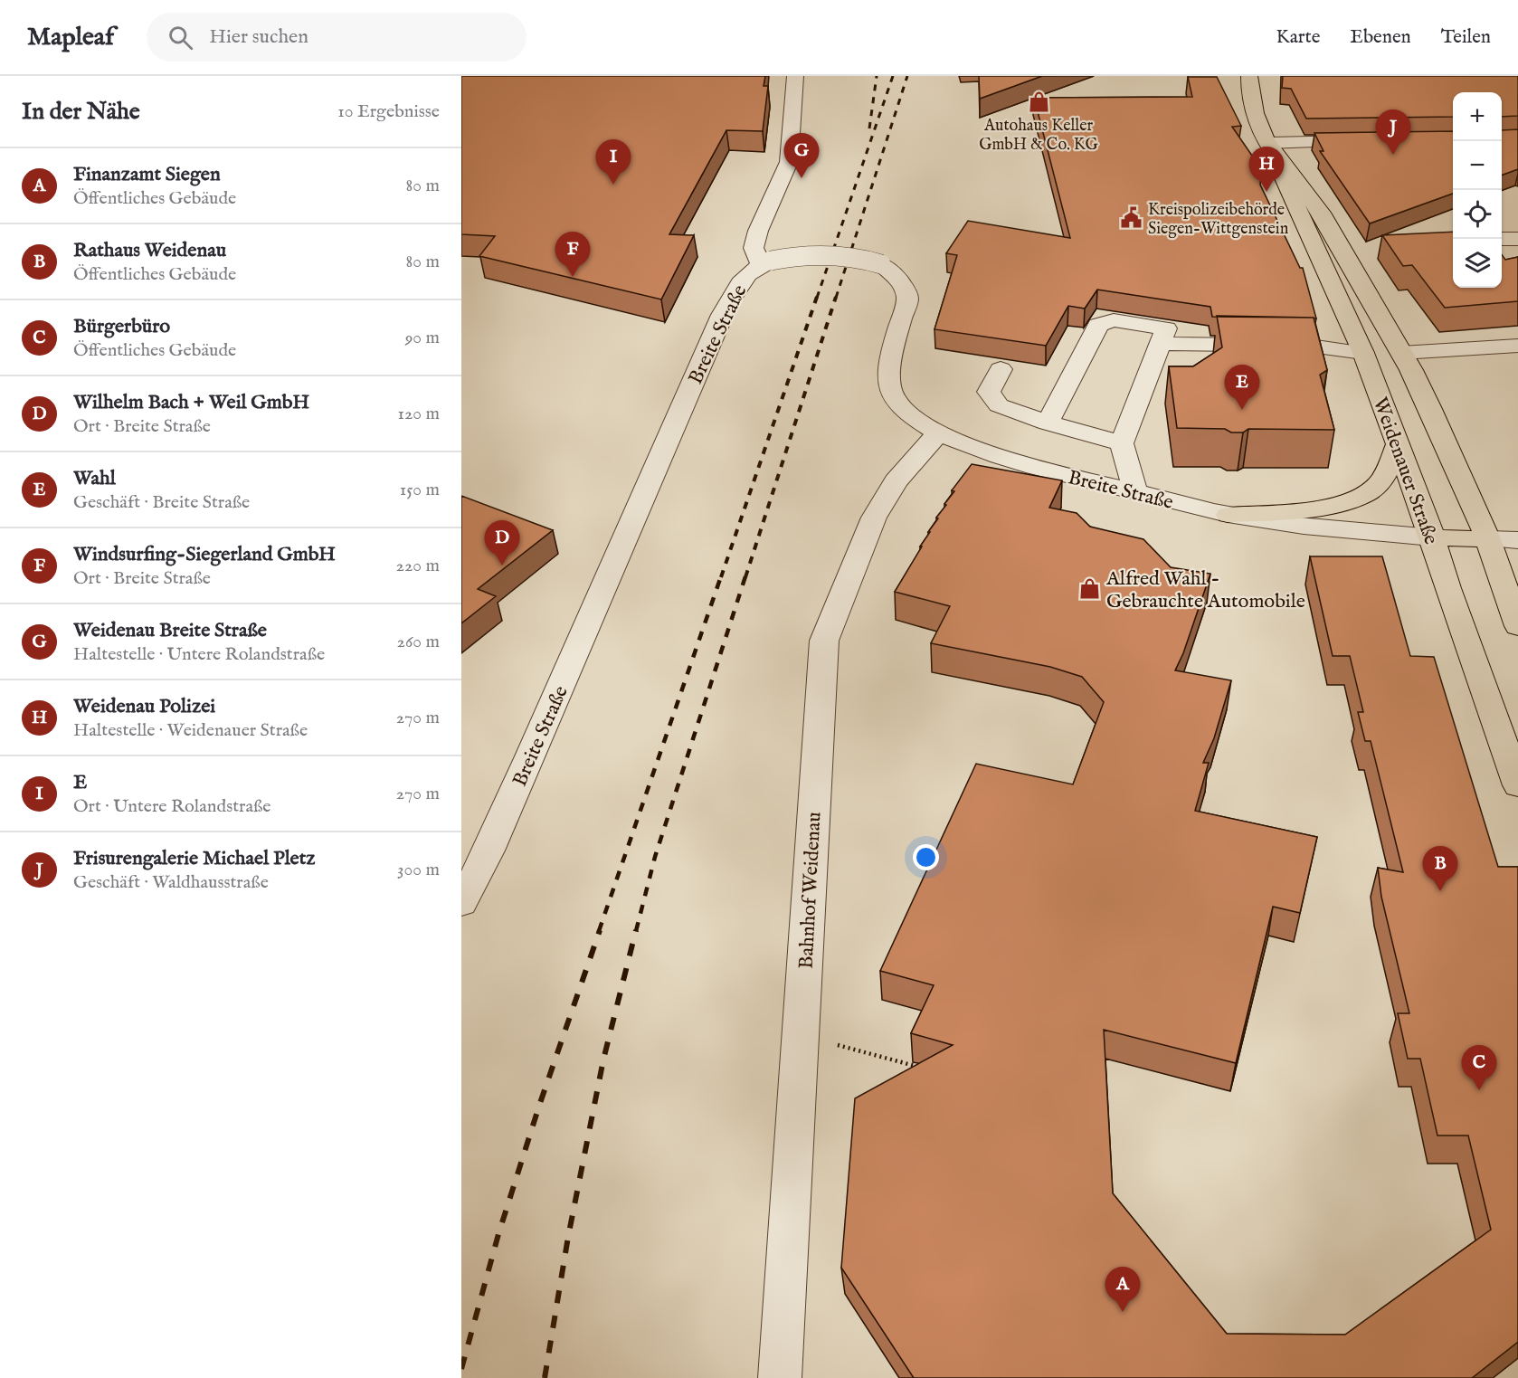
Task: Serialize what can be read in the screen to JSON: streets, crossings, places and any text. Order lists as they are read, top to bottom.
{
  "streets": {
    "main road": ["Weidenauer Straße"],
    "street": ["Breite Straße", "Bahnhof Weidenau"]
  },
  "crossings": [
    ["Breite Straße", "Weidenauer Straße"],
    ["Breite Straße", "Bahnhof Weidenau"]
  ],
  "places": {
    "shop": ["Autohaus Keller GmbH & Co. KG", "Alfred Wahl - Gebrauchte Automobile"],
    "public building": ["Kreispolizeibehörde Siegen-Wittgenstein"]
  },
  "page": {
    "header": "Mapleaf",
    "search": "Hier suchen",
    "nav": ["Karte", "Ebenen", "Teilen"],
    "heading": ["In der Nähe", "10 Ergebnisse"],
    "map_buttons": ["+", "−"],
    "pins": [
      "J",
      "G",
      "I",
      "H",
      "F",
      "E",
      "D",
      "B",
      "C",
      "A"
    ],
    "list": [
      {
        "mark": "A",
        "name": "Finanzamt Siegen",
        "note": "Öffentliches Gebäude",
        "value": "80 m"
      },
      {
        "mark": "B",
        "name": "Rathaus Weidenau",
        "note": "Öffentliches Gebäude",
        "value": "80 m"
      },
      {
        "mark": "C",
        "name": "Bürgerbüro",
        "note": "Öffentliches Gebäude",
        "value": "90 m"
      },
      {
        "mark": "D",
        "name": "Wilhelm Bach + Weil GmbH",
        "note": "Ort · Breite Straße",
        "value": "120 m"
      },
      {
        "mark": "E",
        "name": "Wahl",
        "note": "Geschäft · Breite Straße",
        "value": "150 m"
      },
      {
        "mark": "F",
        "name": "Windsurfing-Siegerland GmbH",
        "note": "Ort · Breite Straße",
        "value": "220 m"
      },
      {
        "mark": "G",
        "name": "Weidenau Breite Straße",
        "note": "Haltestelle · Untere Rolandstraße",
        "value": "260 m"
      },
      {
        "mark": "H",
        "name": "Weidenau Polizei",
        "note": "Haltestelle · Weidenauer Straße",
        "value": "270 m"
      },
      {
        "mark": "I",
        "name": "E",
        "note": "Ort · Untere Rolandstraße",
        "value": "270 m"
      },
      {
        "mark": "J",
        "name": "Frisurengalerie Michael Pletz",
        "note": "Geschäft · Waldhausstraße",
        "value": "300 m"
      }
    ]
  }
}
